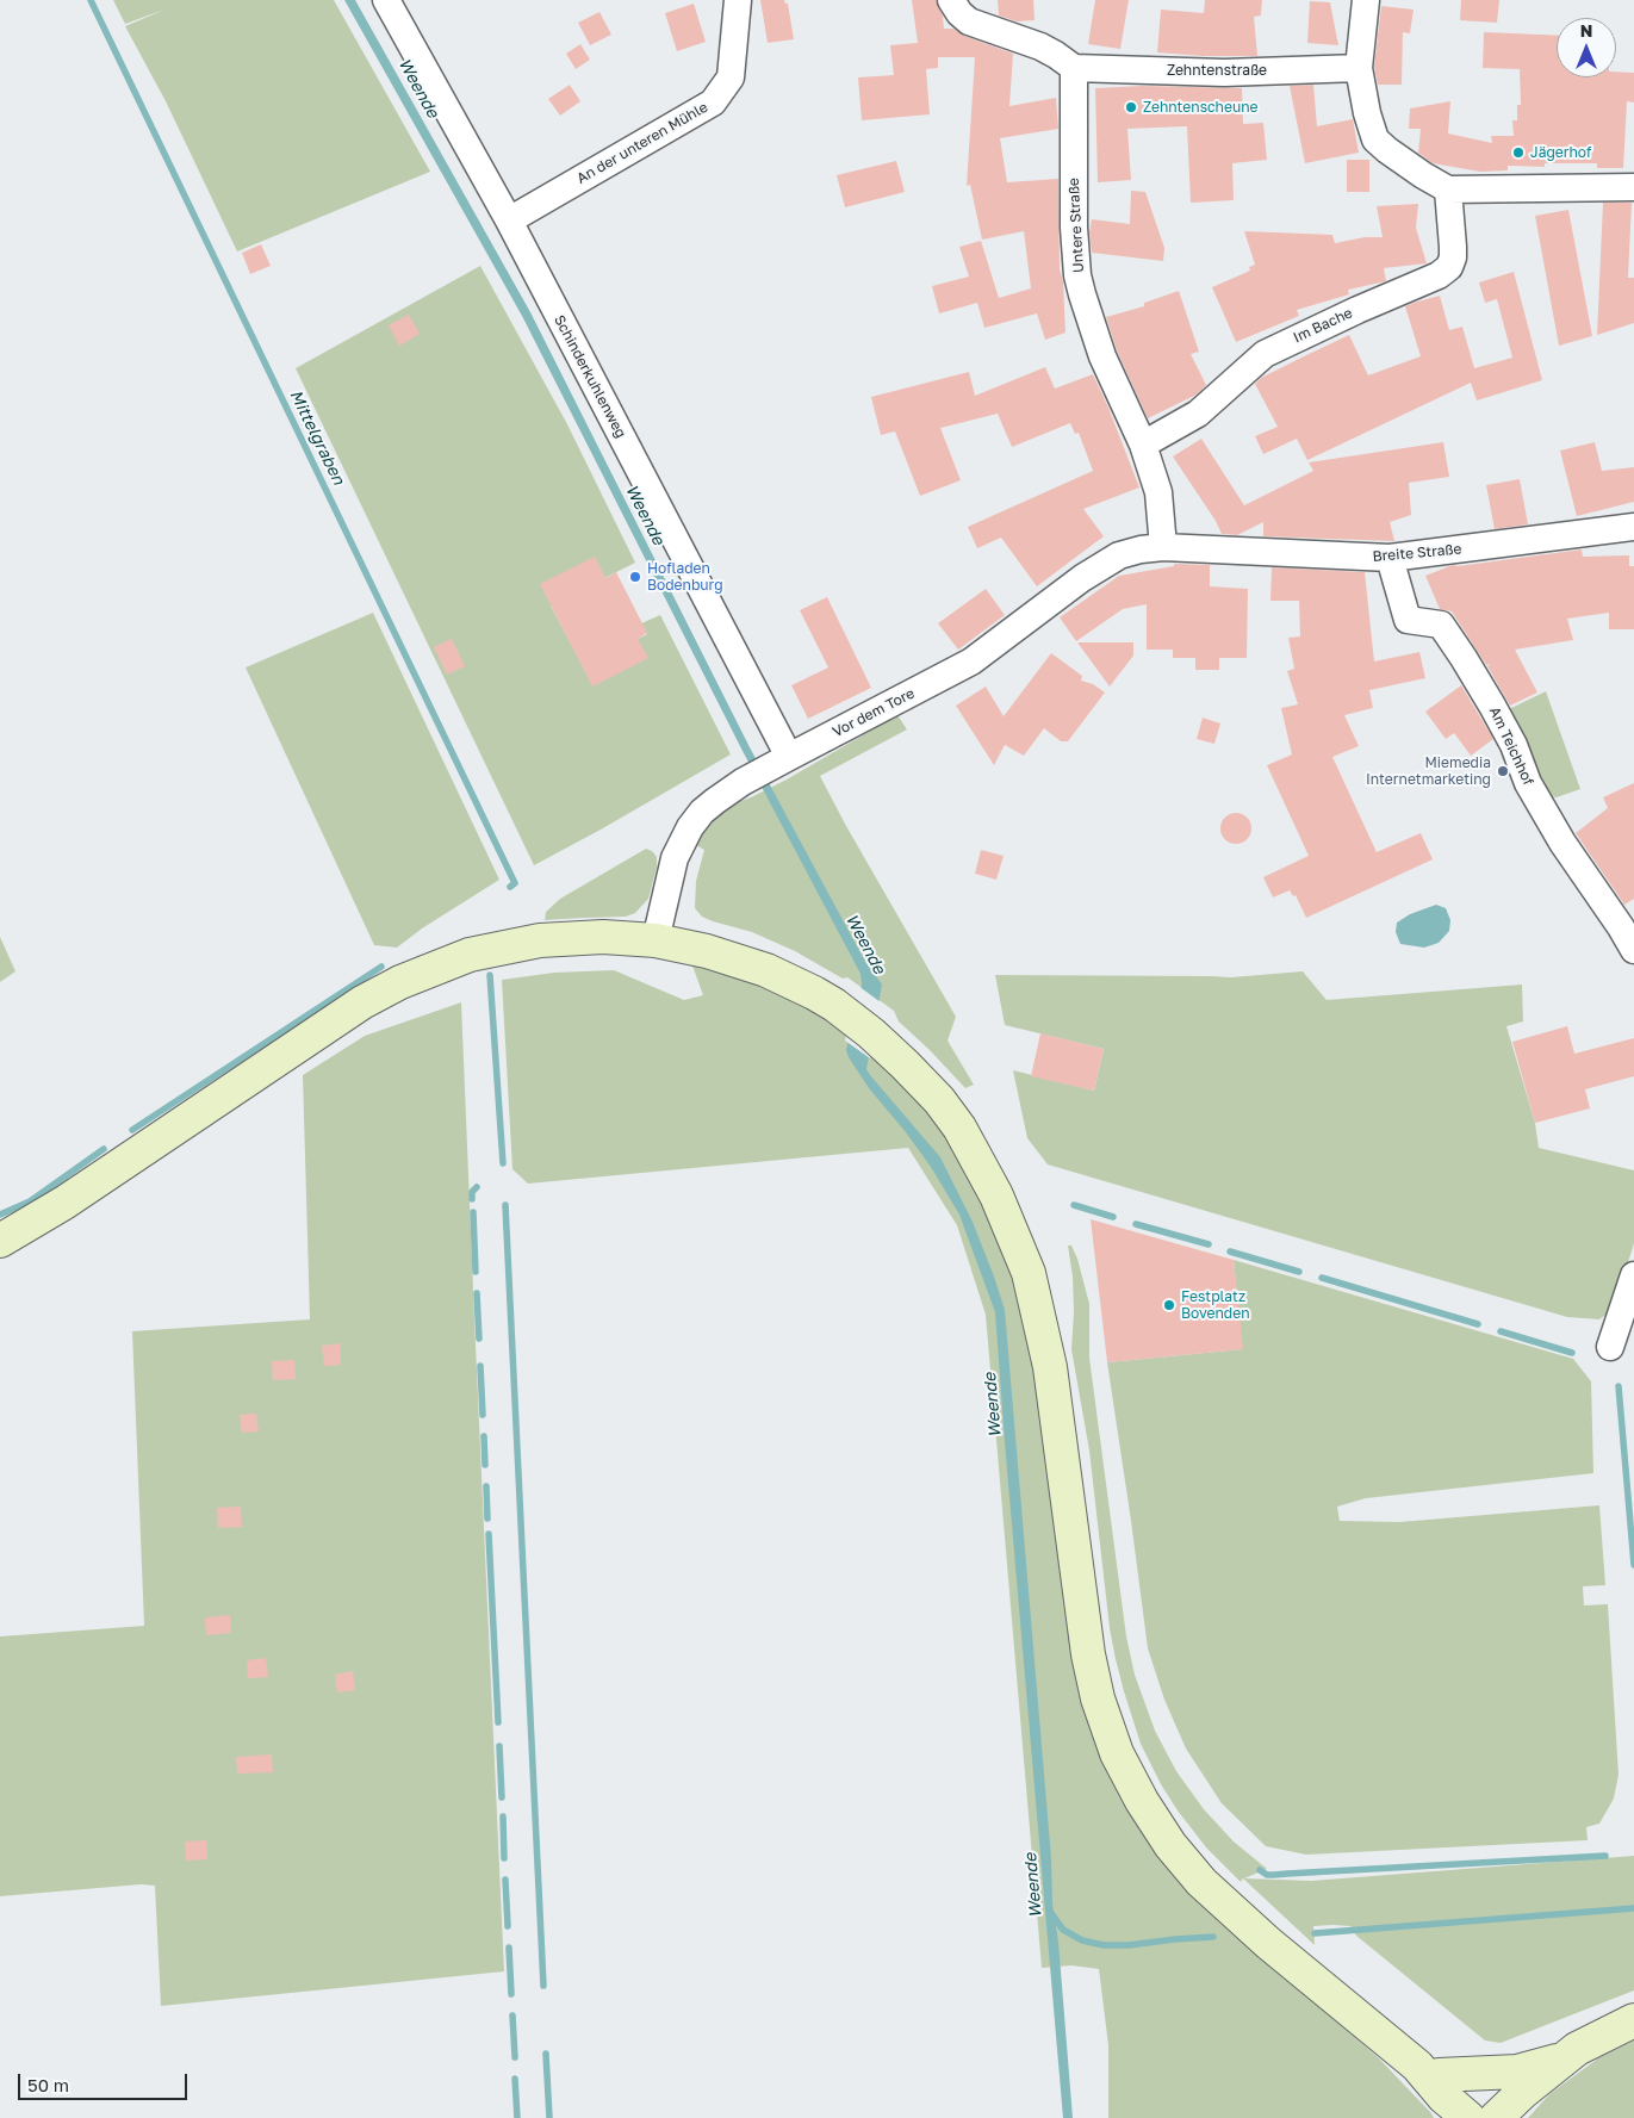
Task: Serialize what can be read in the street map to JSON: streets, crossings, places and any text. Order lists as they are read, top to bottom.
{
  "streets": {
    "street": [
      "Zehntenstraße",
      "An der unteren Mühle",
      "Untere Straße",
      "Im Bache",
      "Schinderkuhlenweg",
      "Breite Straße",
      "Vor dem Tore",
      "Am Teichhof"
    ]
  },
  "crossings": [
    ["Zehntenstraße", "Untere Straße"],
    ["An der unteren Mühle", "Schinderkuhlenweg"],
    ["Untere Straße", "Im Bache"],
    ["Untere Straße", "Breite Straße"],
    ["Untere Straße", "Vor dem Tore"],
    ["Schinderkuhlenweg", "Vor dem Tore"],
    ["Breite Straße", "Vor dem Tore"],
    ["Breite Straße", "Am Teichhof"]
  ],
  "water": ["Weende", "Mittelgraben"],
  "places": [
    "Zehntenscheune",
    "Jägerhof",
    "Hofladen Bodenburg",
    "Miemedia Internetmarketing",
    "Festplatz Bovenden"
  ],
  "scale_bar": "50 m",
  "north": "top"
}
